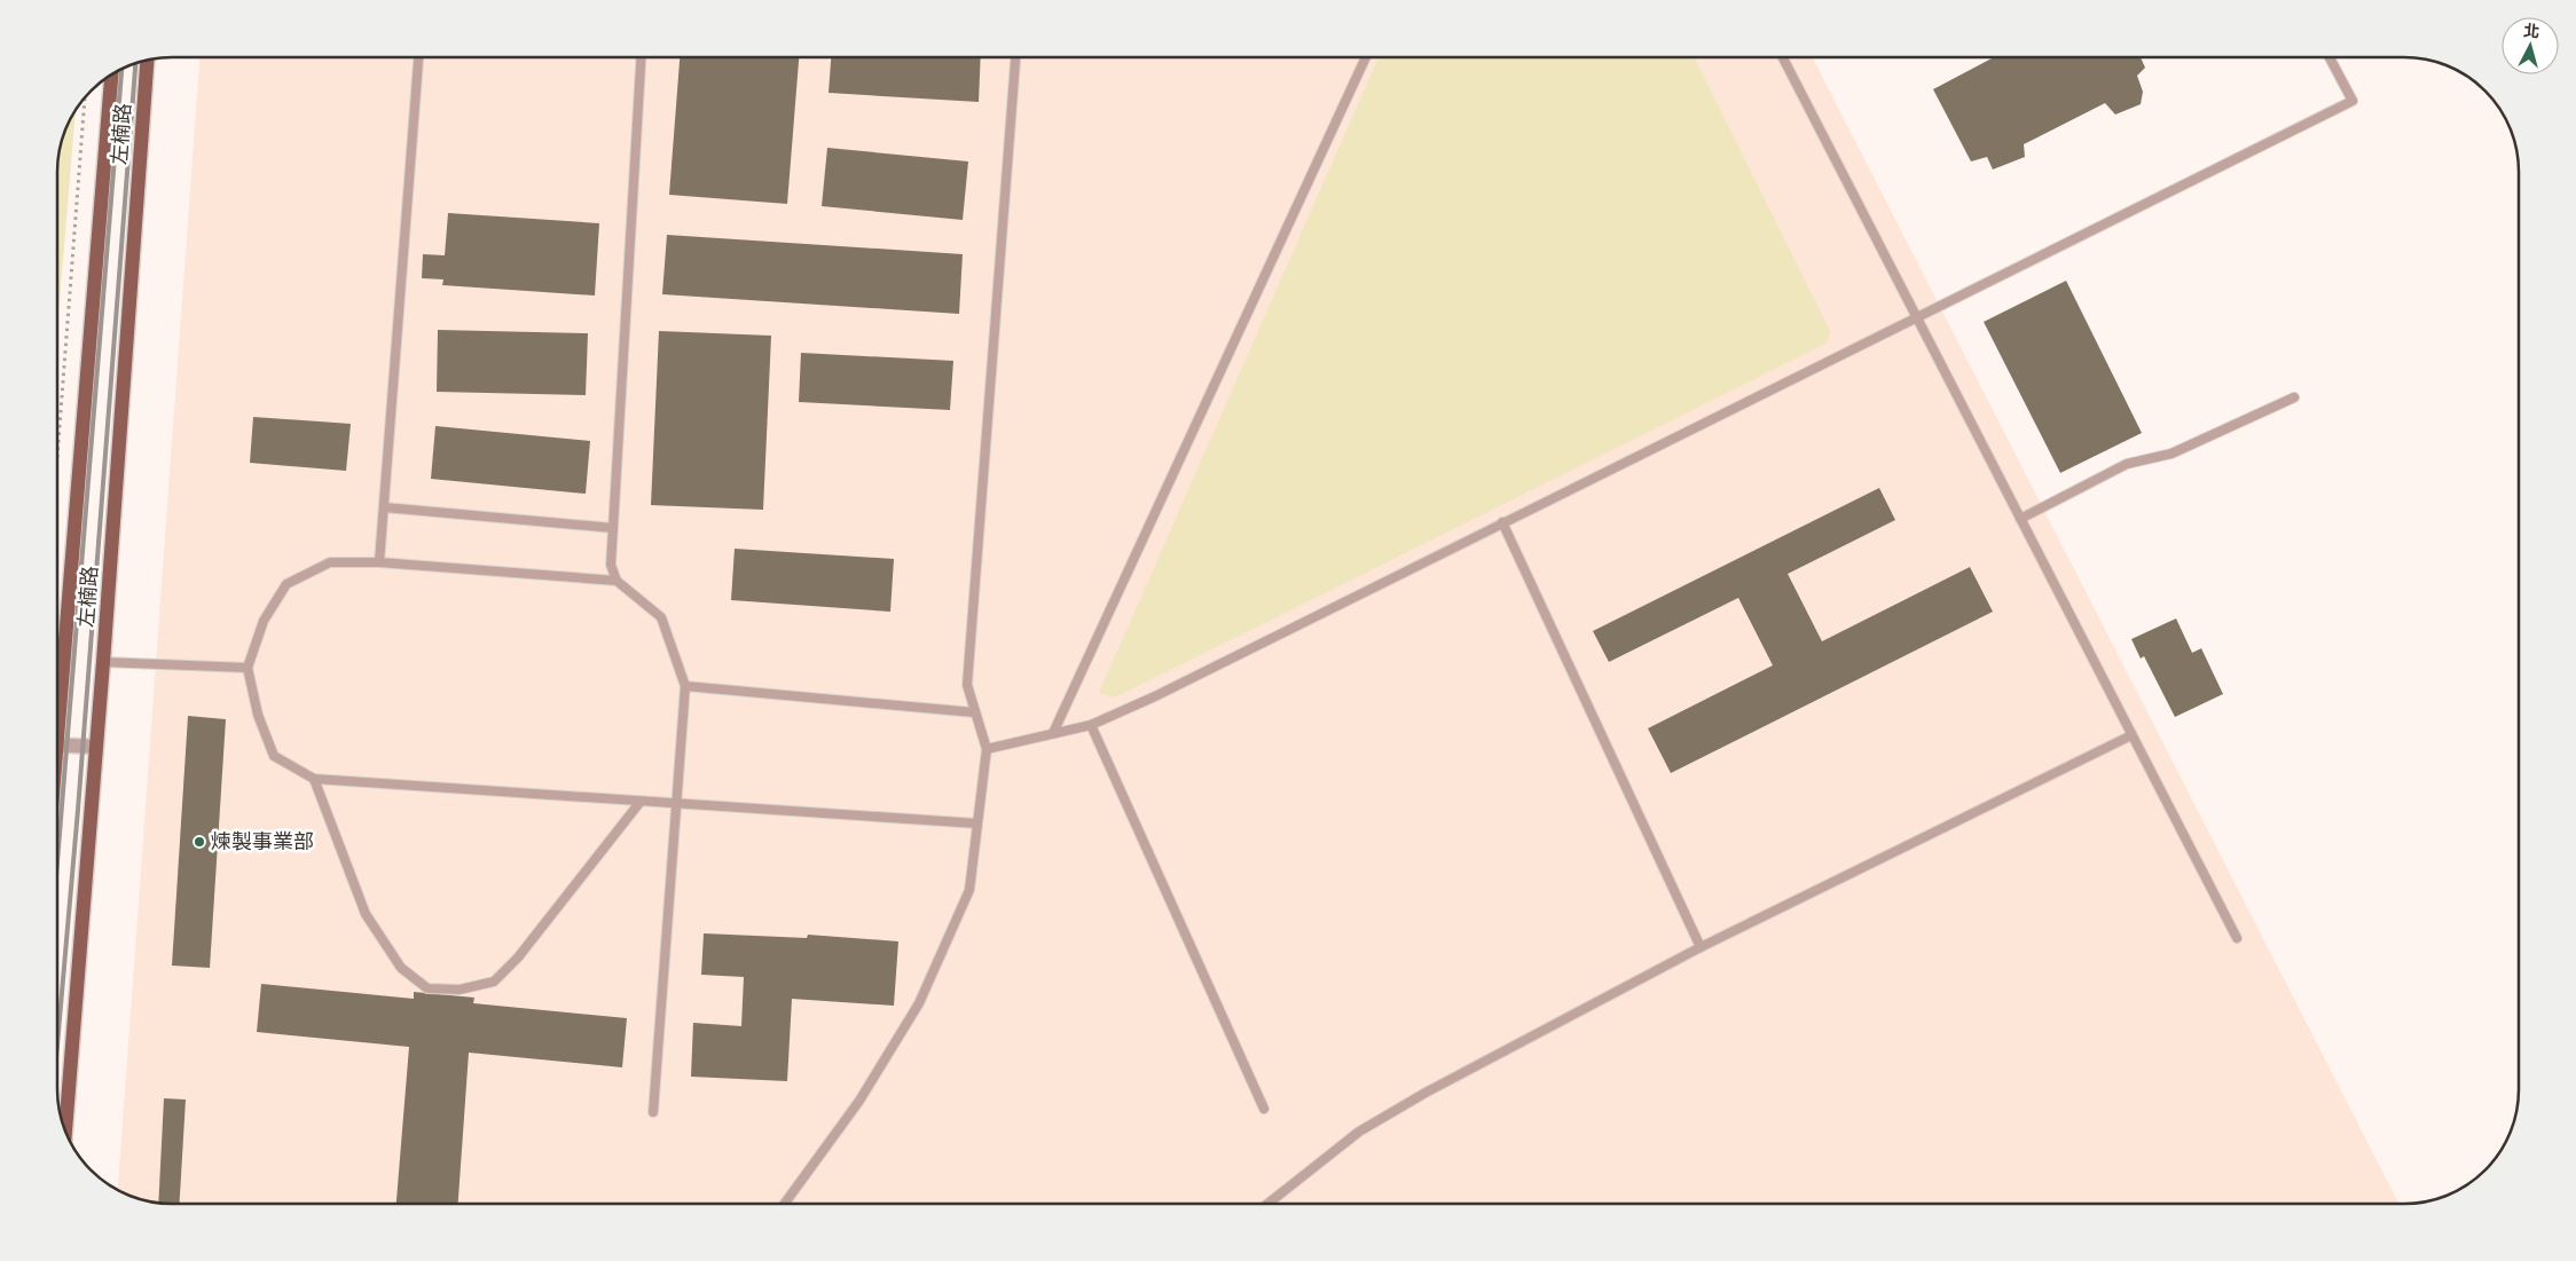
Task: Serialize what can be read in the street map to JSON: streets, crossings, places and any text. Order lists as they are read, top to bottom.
{
  "streets": {
    "main road": ["左楠路"]
  },
  "places": ["煉製事業部"],
  "north": "top"
}
